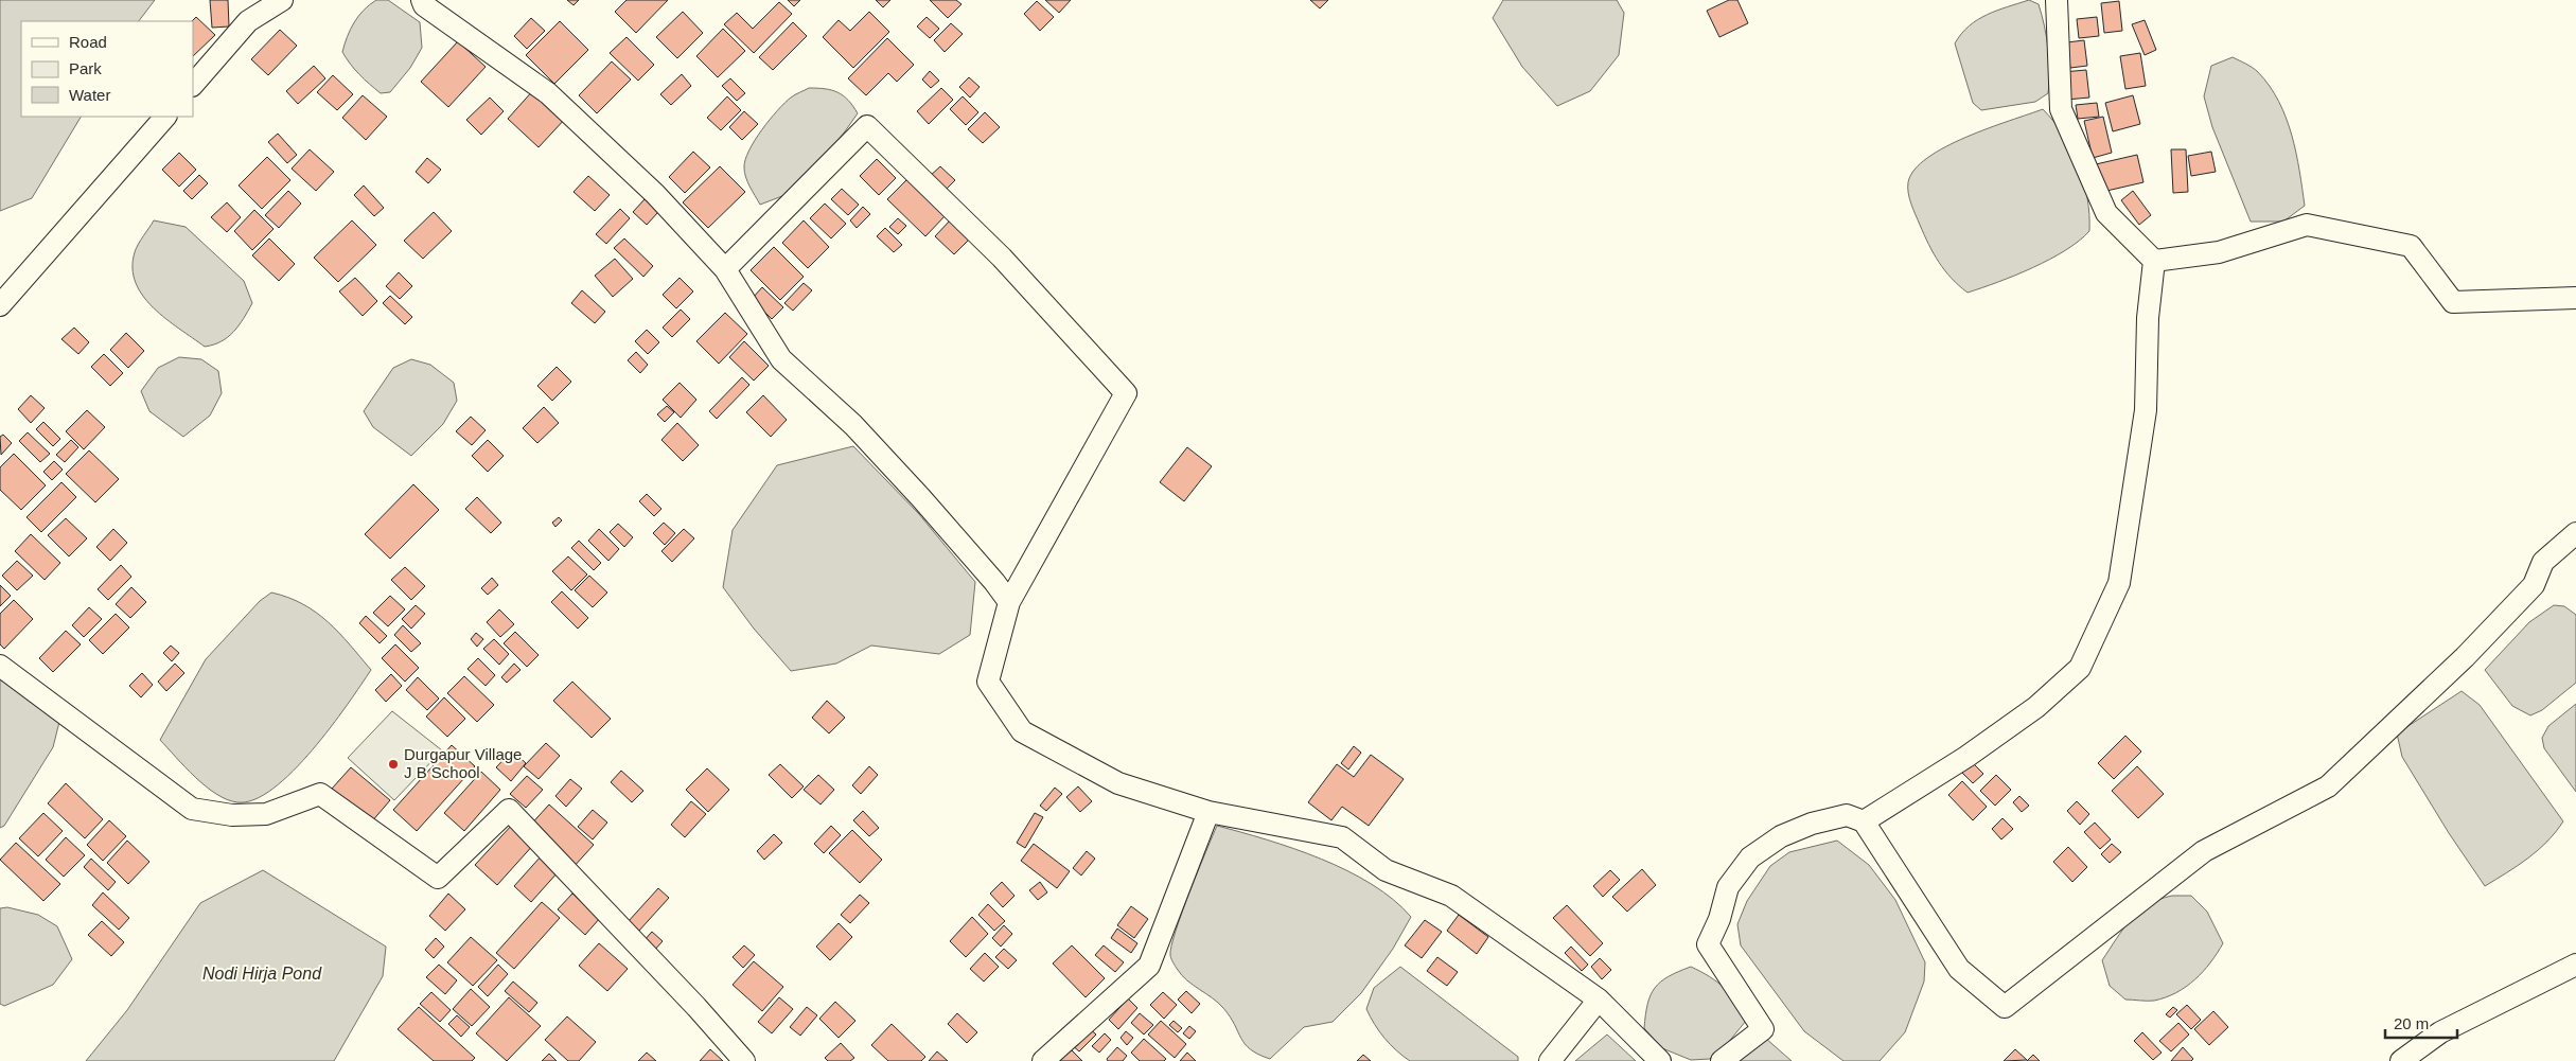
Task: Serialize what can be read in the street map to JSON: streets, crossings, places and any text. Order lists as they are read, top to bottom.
{
  "water": ["Nodi Hirja Pond"],
  "places": ["Durgapur Village J B School"],
  "legend": ["Road", "Park", "Water"],
  "scale_bar": "20 m"
}
